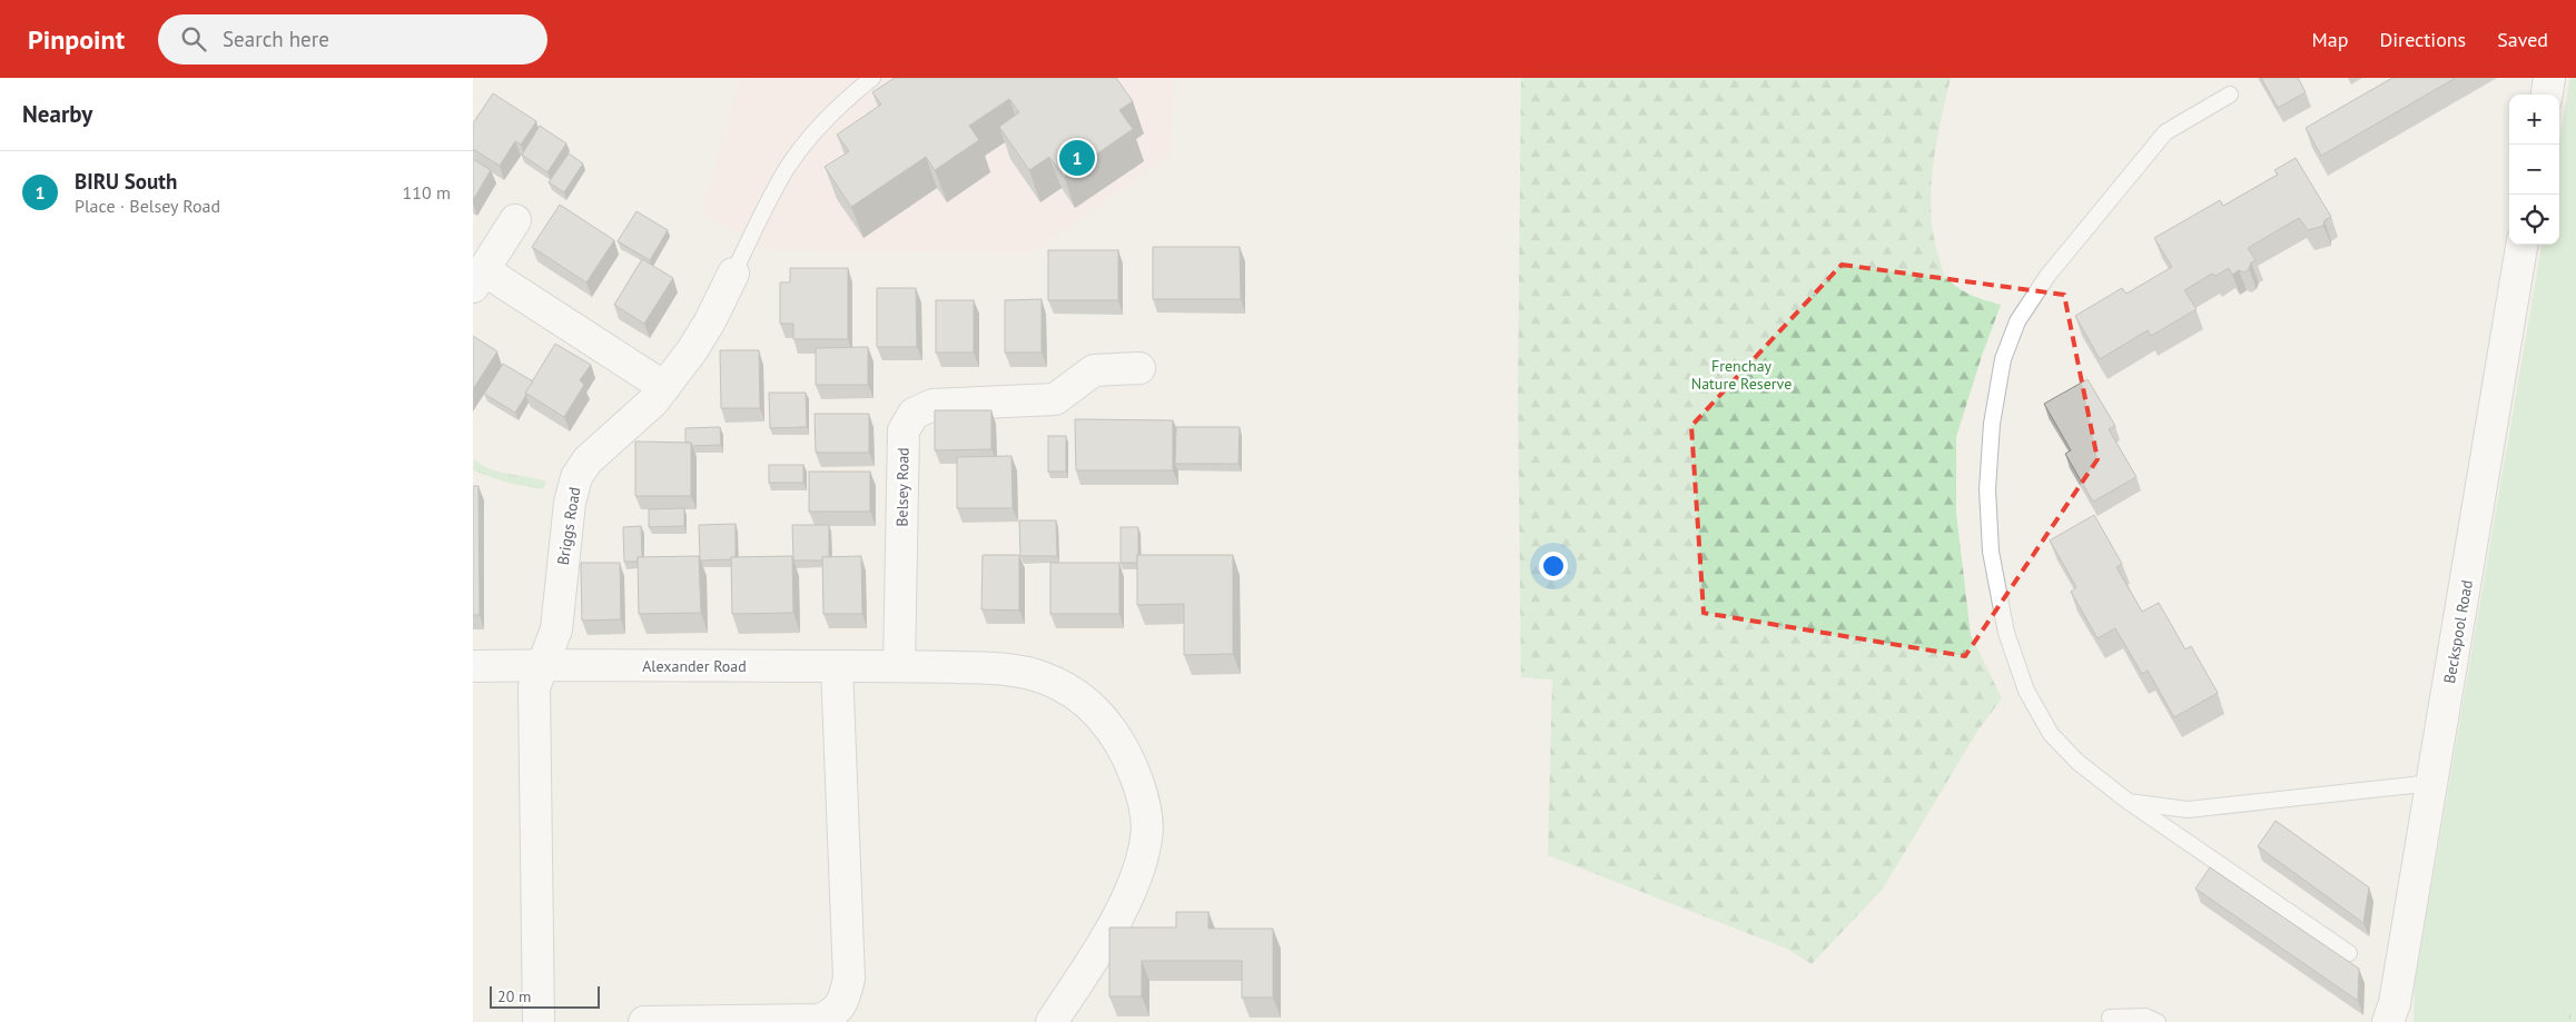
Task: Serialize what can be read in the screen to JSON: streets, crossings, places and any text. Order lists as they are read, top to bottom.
{
  "streets": {
    "street": [
      "Belsey Road",
      "Briggs Road",
      "Beckspool Road",
      "Alexander Road"
    ]
  },
  "crossings": [
    ["Belsey Road", "Alexander Road"],
    ["Briggs Road", "Alexander Road"]
  ],
  "parks": ["Frenchay Nature Reserve"],
  "scale_bar": "20 m",
  "page": {
    "header": "Pinpoint",
    "search": "Search here",
    "nav": ["Map", "Directions", "Saved"],
    "heading": "Nearby",
    "map_buttons": ["+", "−"],
    "pins": "1",
    "list": [
      {
        "mark": "1",
        "name": "BIRU South",
        "note": "Place · Belsey Road",
        "value": "110 m"
      }
    ],
    "scale": "20 m"
  }
}
